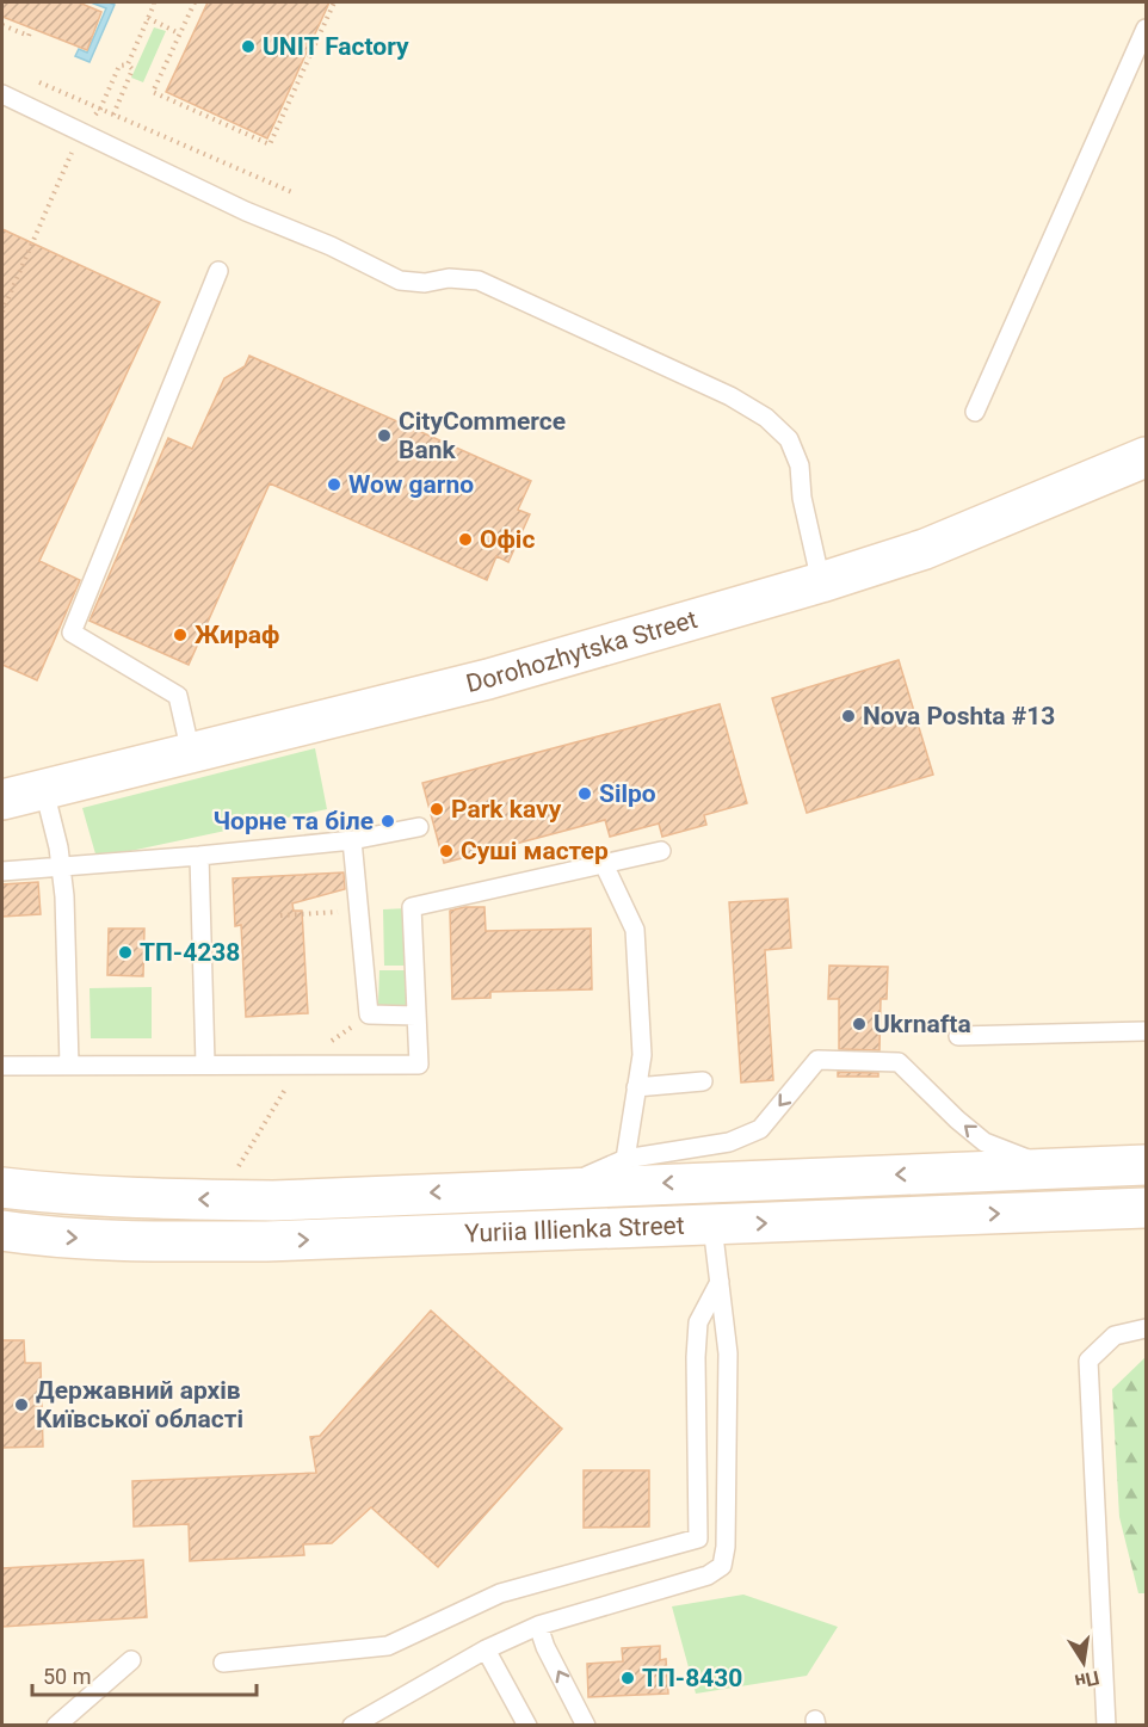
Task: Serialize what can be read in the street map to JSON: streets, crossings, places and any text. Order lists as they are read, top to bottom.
{
  "streets": {
    "main road": ["Dorohozhytska Street", "Yuriia Illienka Street"]
  },
  "places": [
    "UNIT Factory",
    "CityCommerce Bank",
    "Wow garno",
    "Офіс",
    "Жираф",
    "Nova Poshta #13",
    "Silpo",
    "Park kavy",
    "Чорне та біле",
    "Суші мастер",
    "ТП-4238",
    "Ukrnafta",
    "Державний архів Київської області",
    "ТП-8430"
  ],
  "scale_bar": "50 m",
  "north": "bottom"
}
